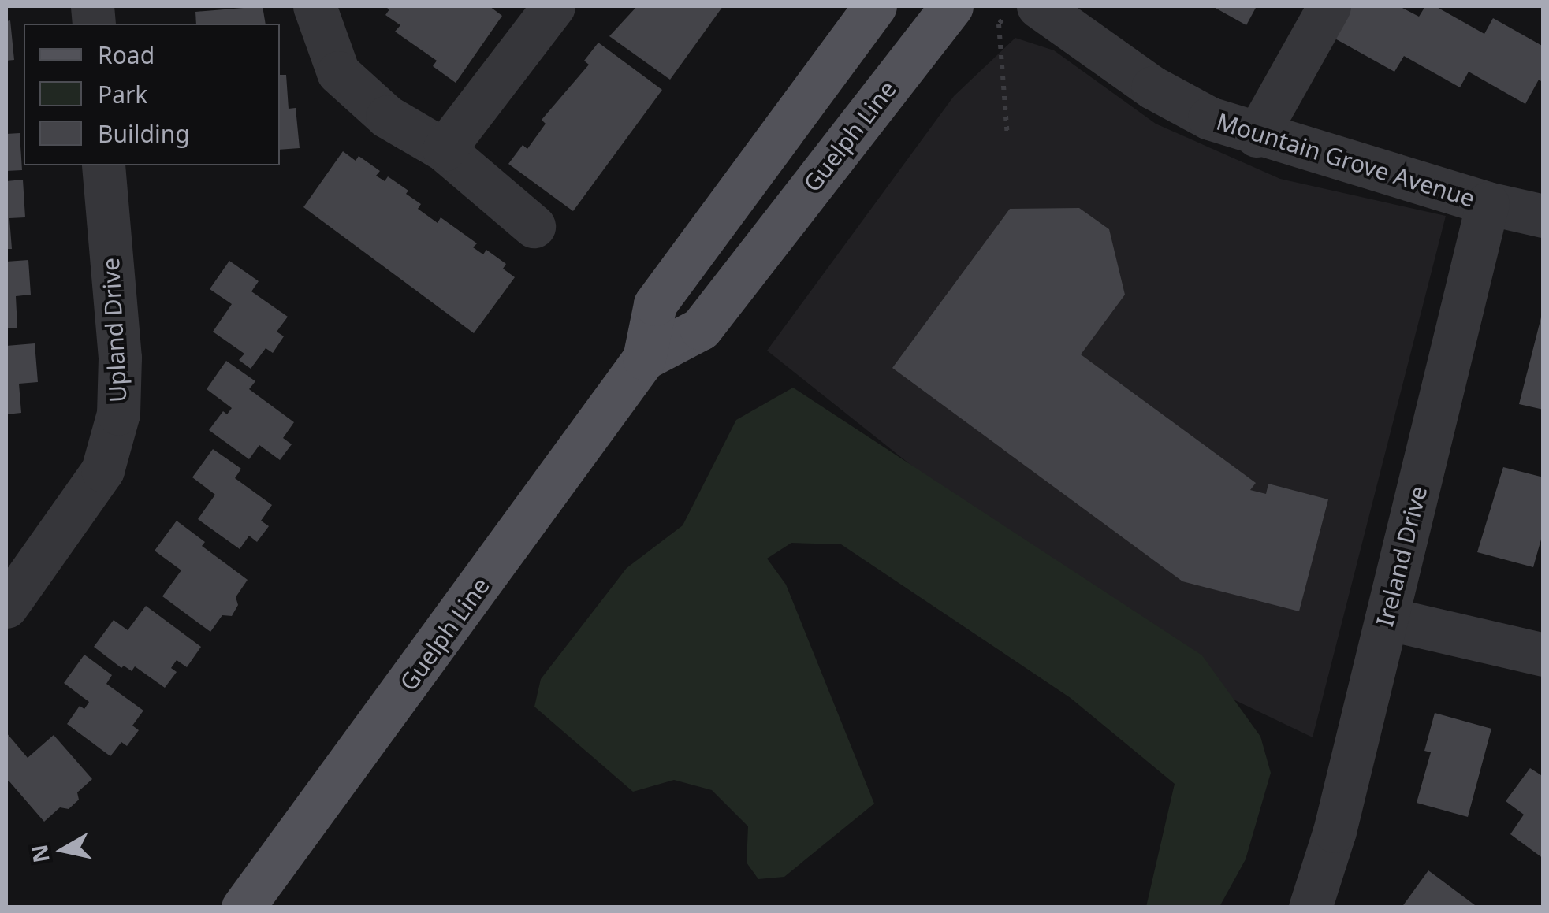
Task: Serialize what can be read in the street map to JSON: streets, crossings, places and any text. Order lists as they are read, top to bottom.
{
  "streets": {
    "main road": ["Guelph Line"],
    "street": ["Mountain Grove Avenue", "Upland Drive", "Ireland Drive"]
  },
  "crossings": [
    ["Mountain Grove Avenue", "Ireland Drive"]
  ],
  "legend": ["Road", "Park", "Building"],
  "north": "left"
}
